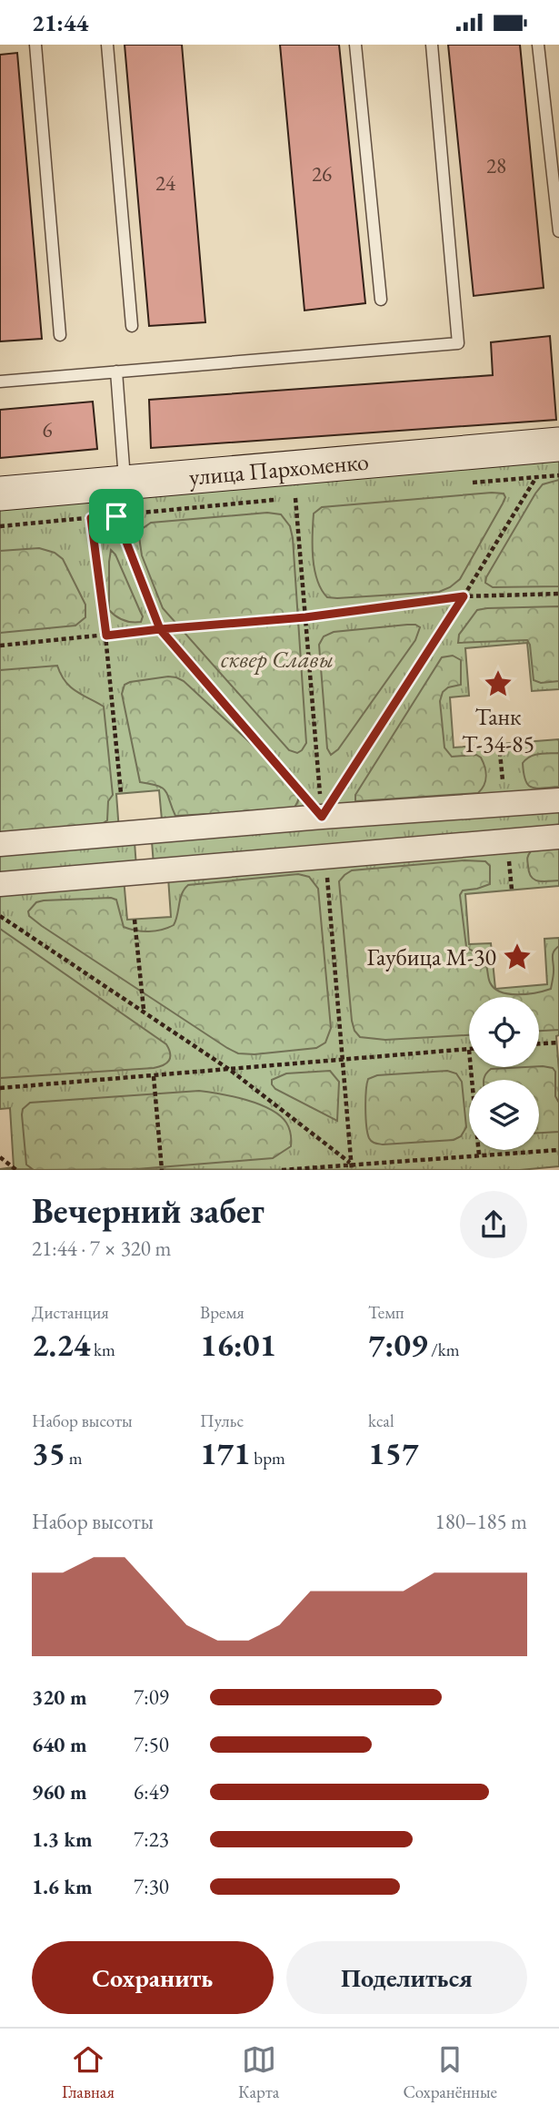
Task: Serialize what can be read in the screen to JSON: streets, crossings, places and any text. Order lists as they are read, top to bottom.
{
  "streets": {
    "street": ["улица Пархоменко"]
  },
  "parks": ["сквер Славы"],
  "places": {
    "place": ["Танк Т-34-85", "Гаубица М-30"]
  },
  "house_numbers": [
    "28",
    "26",
    "24",
    "6"
  ],
  "page": {
    "status": "21:44",
    "heading": ["Вечерний забег", "21:44 · 7 × 320 m"],
    "stats": [
      ["Дистанция", "2.24 km"],
      ["Время", "16:01"],
      ["Темп", "7:09 /km"],
      ["Набор высоты", "35 m"],
      ["Пульс", "171 bpm"],
      ["kcal", "157"]
    ],
    "chart": ["Набор высоты", "180–185 m"],
    "list": [
      {
        "name": "320 m",
        "note": "7:09"
      },
      {
        "name": "640 m",
        "note": "7:50"
      },
      {
        "name": "960 m",
        "note": "6:49"
      },
      {
        "name": "1.3 km",
        "note": "7:23"
      },
      {
        "name": "1.6 km",
        "note": "7:30"
      }
    ],
    "buttons": ["Сохранить", "Поделиться"],
    "tabs": ["Главная", "Карта", "Сохранённые"]
  }
}
